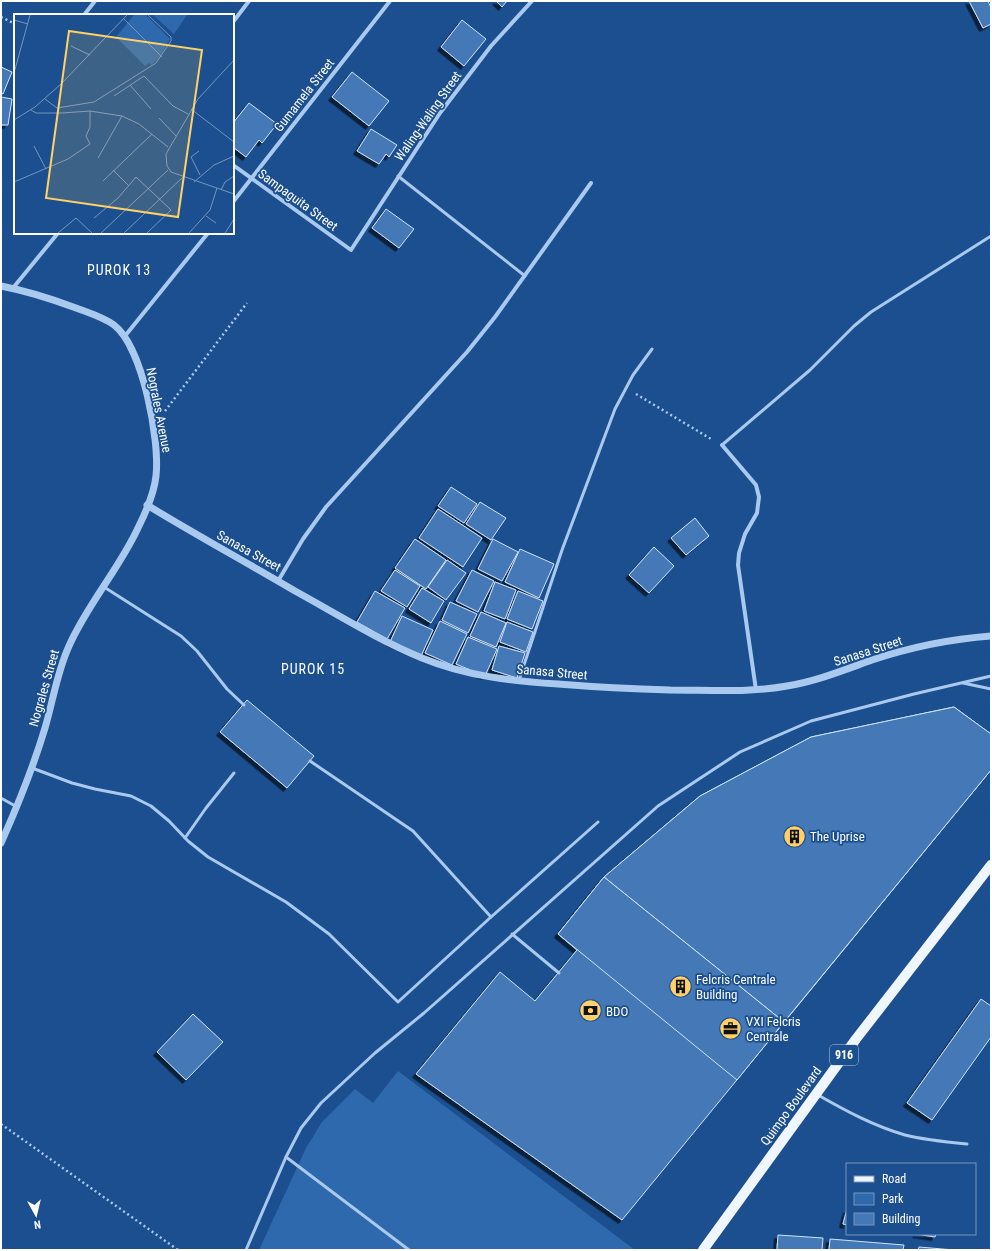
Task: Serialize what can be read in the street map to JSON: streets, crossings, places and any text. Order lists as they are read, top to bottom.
{
  "streets": {
    "main road": ["916", "Quimpo Boulevard"],
    "street": [
      "Gumamela Street",
      "Waling-Waling Street",
      "Sampaguita Street",
      "Nograles Avenue",
      "Sanasa Street",
      "Nograles Street"
    ]
  },
  "crossings": [
    ["Gumamela Street", "Sampaguita Street"],
    ["Waling-Waling Street", "Sampaguita Street"],
    ["Nograles Avenue", "Sanasa Street"],
    ["Nograles Avenue", "Nograles Street"],
    ["Sanasa Street", "Nograles Street"]
  ],
  "districts": ["PUROK 13", "PUROK 15"],
  "places": {
    "building": ["The Uprise", "Felcris Centrale Building"],
    "bank": ["BDO"],
    "office": ["VXI Felcris Centrale"]
  },
  "legend": ["Road", "Park", "Building"],
  "north": "bottom"
}
